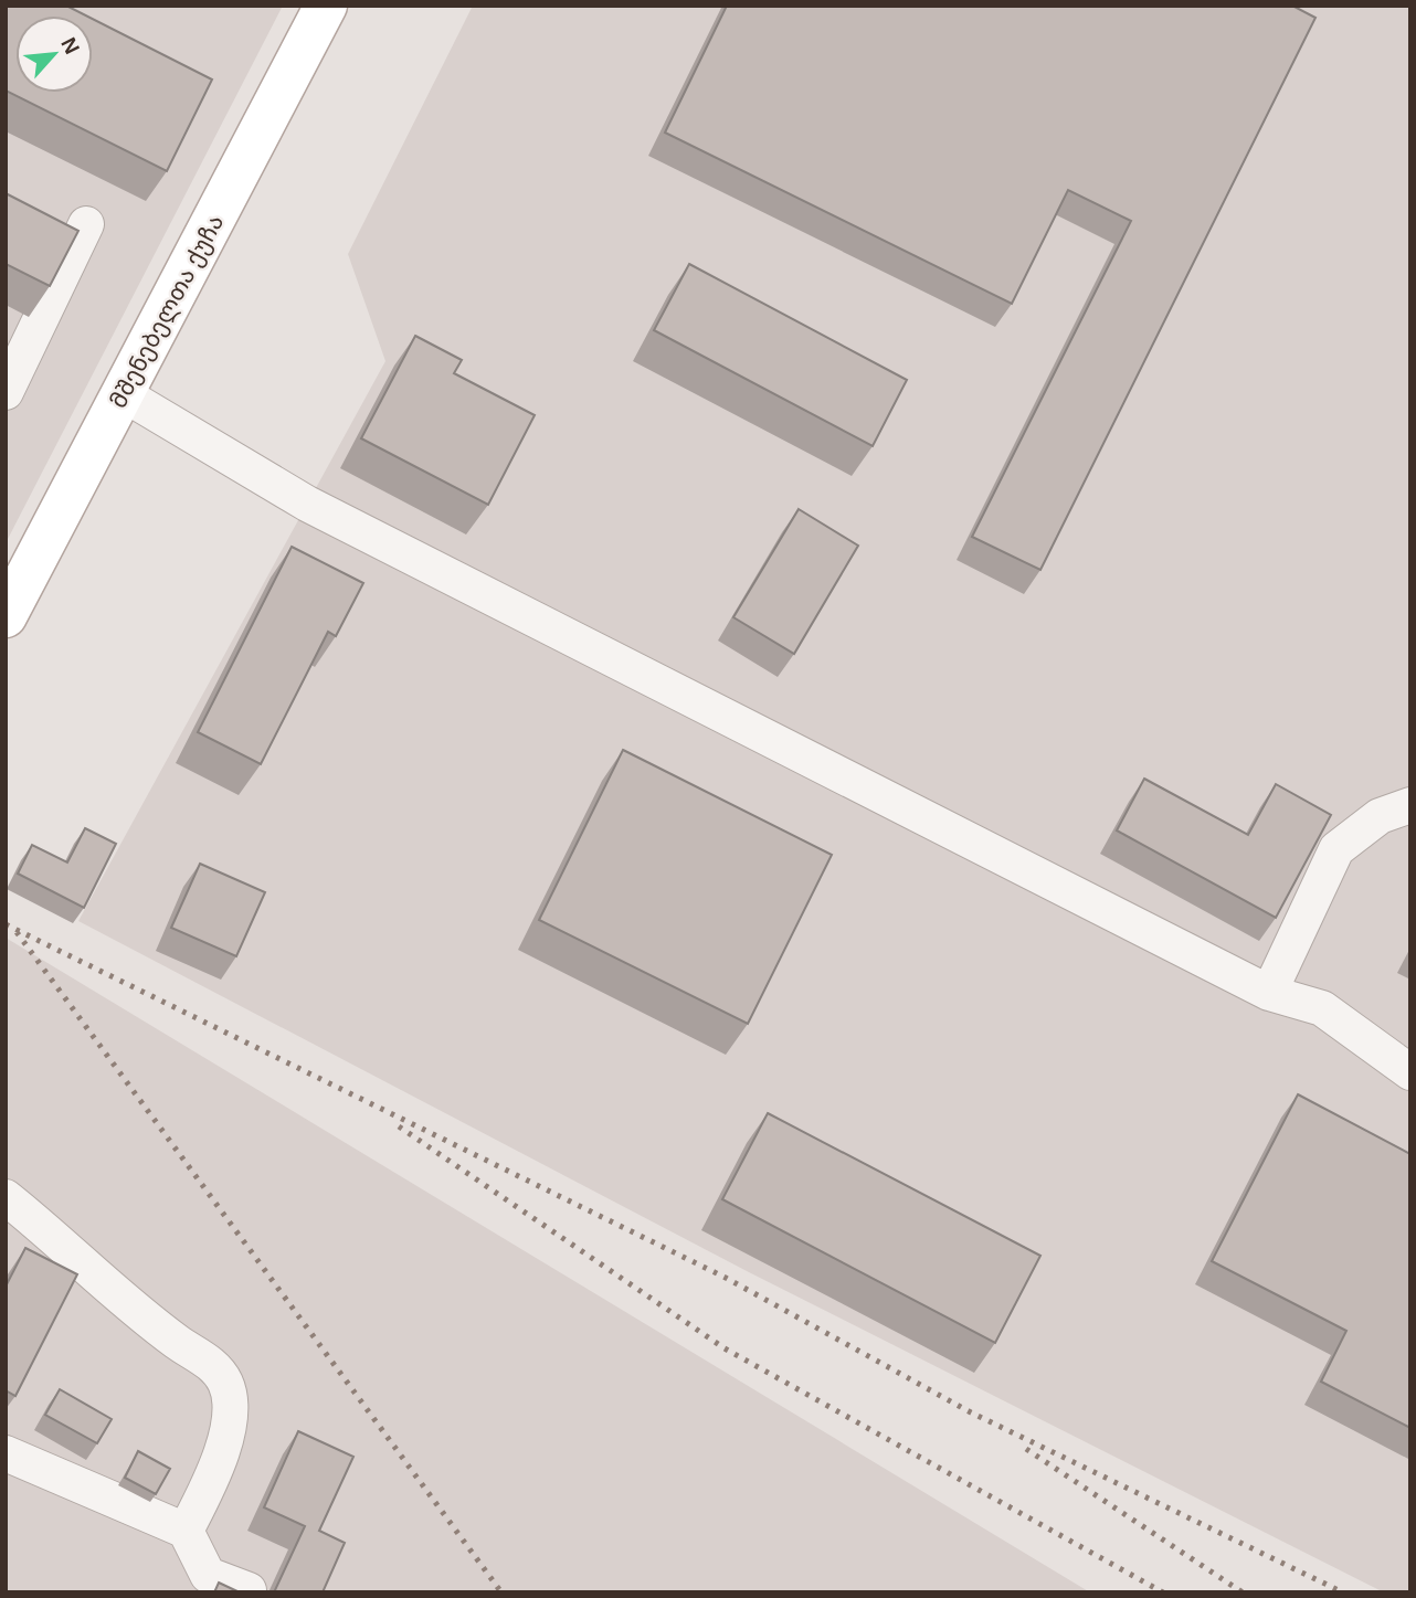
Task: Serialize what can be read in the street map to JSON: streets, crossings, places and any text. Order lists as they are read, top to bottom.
{
  "streets": {
    "main road": ["მშენებელთა ქუჩა"]
  },
  "north": "top right"
}
